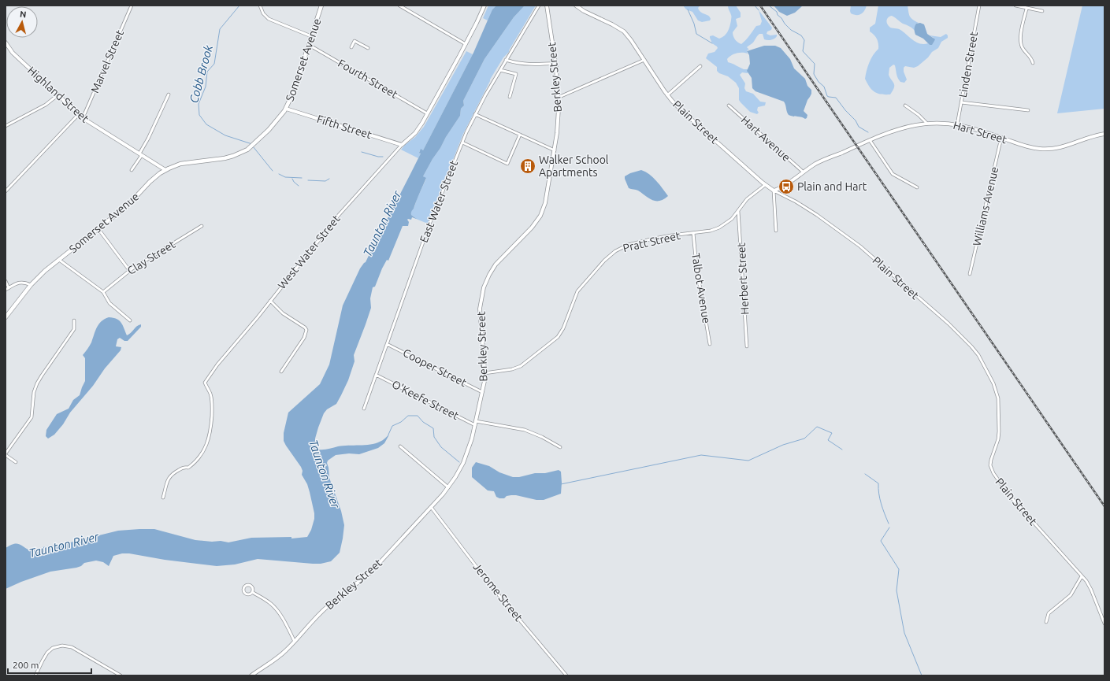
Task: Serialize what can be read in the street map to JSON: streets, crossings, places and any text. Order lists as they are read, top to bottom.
{
  "streets": {
    "main road": [
      "Somerset Avenue",
      "Berkley Street",
      "Highland Street",
      "Plain Street",
      "Fifth Street",
      "Hart Street",
      "West Water Street"
    ],
    "street": [
      "Marvel Street",
      "Linden Street",
      "Fourth Street",
      "Hart Avenue",
      "East Water Street",
      "Williams Avenue",
      "Pratt Street",
      "Clay Street",
      "Herbert Street",
      "Talbot Avenue",
      "Cooper Street",
      "O'Keefe Street",
      "Jerome Street"
    ]
  },
  "crossings": [
    ["Somerset Avenue", "Fourth Street"],
    ["Somerset Avenue", "Highland Street"],
    ["Somerset Avenue", "Fifth Street"],
    ["Marvel Street", "Highland Street"],
    ["Linden Street", "Hart Street"],
    ["Berkley Street", "Pratt Street"],
    ["Berkley Street", "Cooper Street"],
    ["Berkley Street", "O'Keefe Street"],
    ["Berkley Street", "Jerome Street"],
    ["Fourth Street", "West Water Street"],
    ["Plain Street", "Hart Street"],
    ["Plain Street", "Pratt Street"],
    ["Fifth Street", "West Water Street"],
    ["Hart Street", "Hart Avenue"],
    ["Hart Street", "Williams Avenue"],
    ["East Water Street", "Cooper Street"],
    ["East Water Street", "O'Keefe Street"],
    ["Pratt Street", "Herbert Street"],
    ["Pratt Street", "Talbot Avenue"]
  ],
  "water": ["Cobb Brook", "Taunton River"],
  "places": {
    "building": ["Walker School Apartments"],
    "bus stop": ["Plain and Hart"]
  },
  "scale_bar": "200 m",
  "north": "top"
}
